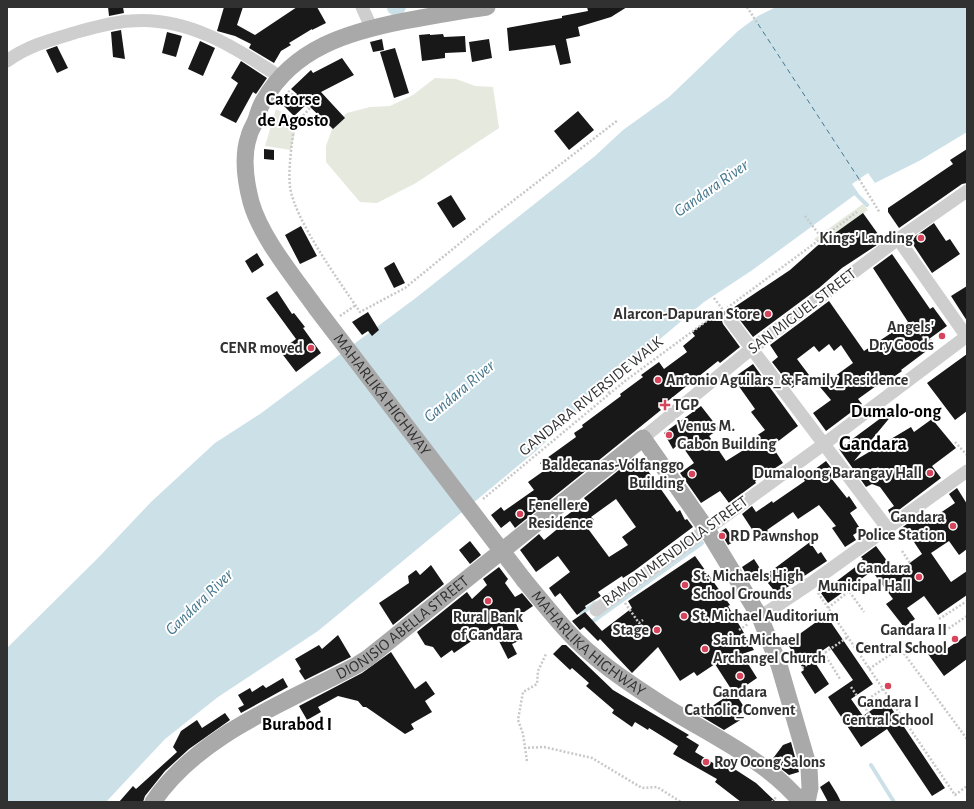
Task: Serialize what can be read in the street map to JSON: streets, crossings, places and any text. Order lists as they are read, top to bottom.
{
  "streets": {
    "main road": ["MAHARLIKA HIGHWAY", "DIONISIO ABELLA STREET"],
    "street": ["SAN MIGUEL STREET", "RAMON MENDIOLA STREET"],
    "path": ["GANDARA RIVERSIDE WALK"]
  },
  "crossings": [
    ["SAN MIGUEL STREET", "DIONISIO ABELLA STREET"]
  ],
  "districts": [
    "Catorse de Agosto",
    "Dumalo-ong",
    "Gandara",
    "Burabod I"
  ],
  "water": ["Gandara River"],
  "places": {
    "other": [
      "Kings' Landing",
      "Alarcon-Dapuran Store",
      "Angels' Dry Goods",
      "CENR moved",
      "Antonio Aguilars_& Family_Residence",
      "Venus M. Gabon Building",
      "Dumaloong Barangay Hall",
      "Baldecanas-Volfanggo Building",
      "Fenellere Residence",
      "Gandara Police Station",
      "RD Pawnshop",
      "Gandara Municipal Hall",
      "St. Michaels High School Grounds",
      "Rural Bank of Gandara",
      "St. Michael Auditorium",
      "Stage",
      "Gandara II Central School",
      "Saint Michael Archangel Church",
      "Gandara Catholic_Convent",
      "Gandara I Central School",
      "Roy Ocong Salons"
    ],
    "health": ["TGP"]
  }
}
